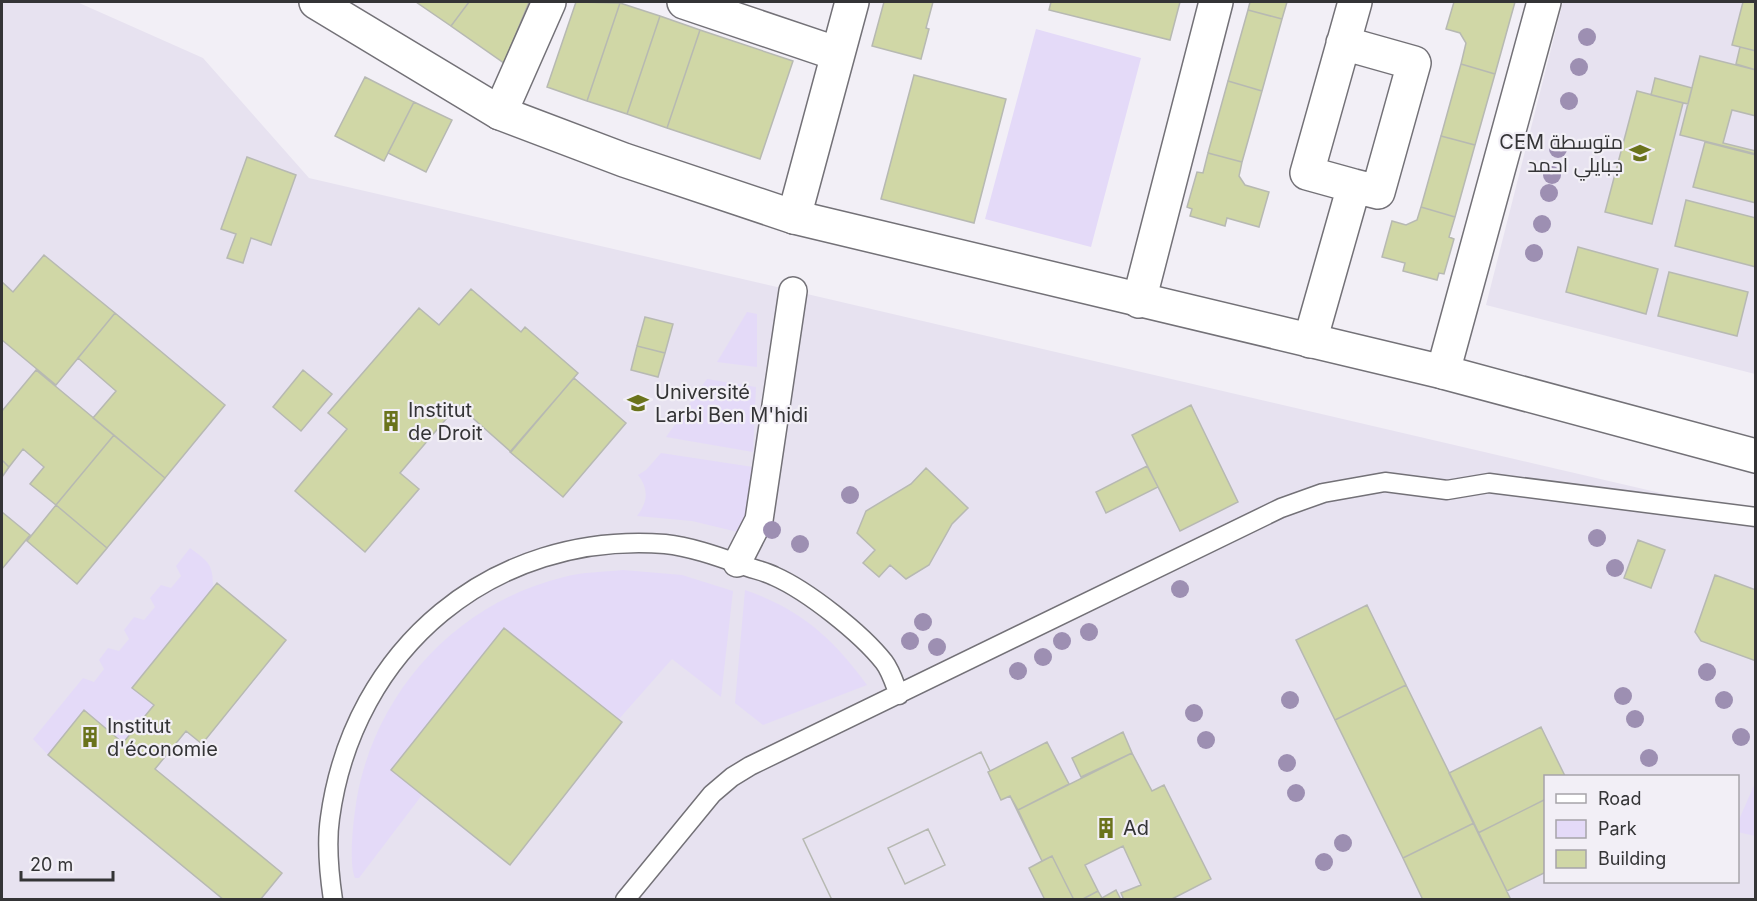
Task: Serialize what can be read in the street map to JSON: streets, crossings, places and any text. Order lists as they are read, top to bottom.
{
  "places": {
    "school or university": ["CEM متوسطة جبايلي احمد", "Université Larbi Ben M'hidi"],
    "building": ["Institut de Droit", "Institut d'économie", "Ad"]
  },
  "legend": ["Road", "Park", "Building"],
  "scale_bar": "20 m"
}
